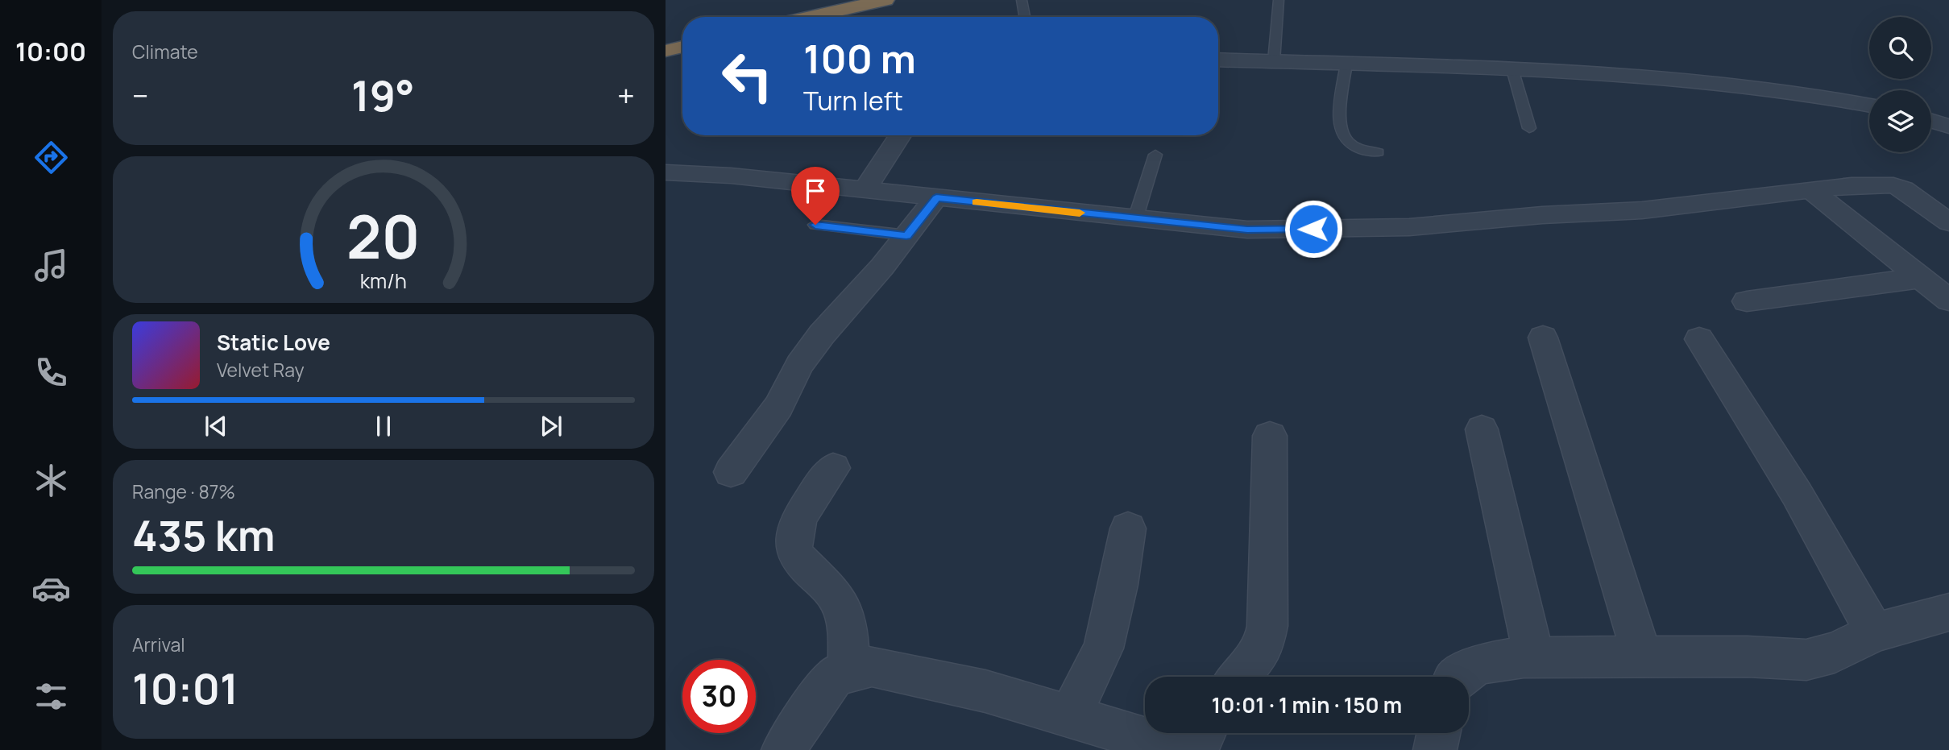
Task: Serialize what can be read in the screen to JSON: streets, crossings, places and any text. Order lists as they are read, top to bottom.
{
  "page": {
    "tabs": "10:00",
    "tile": [
      "Climate",
      ["Range · 87%", "435 km"],
      ["Arrival", "10:01"]
    ],
    "turn": ["100 m", "Turn left"],
    "heat": ["−", "19°", "+"],
    "song": ["Static Love", "Velvet Ray"],
    "limit": "30",
    "trip": "10:01 · 1 min · 150 m",
    "gauge": ["20", "km/h"]
  }
}
